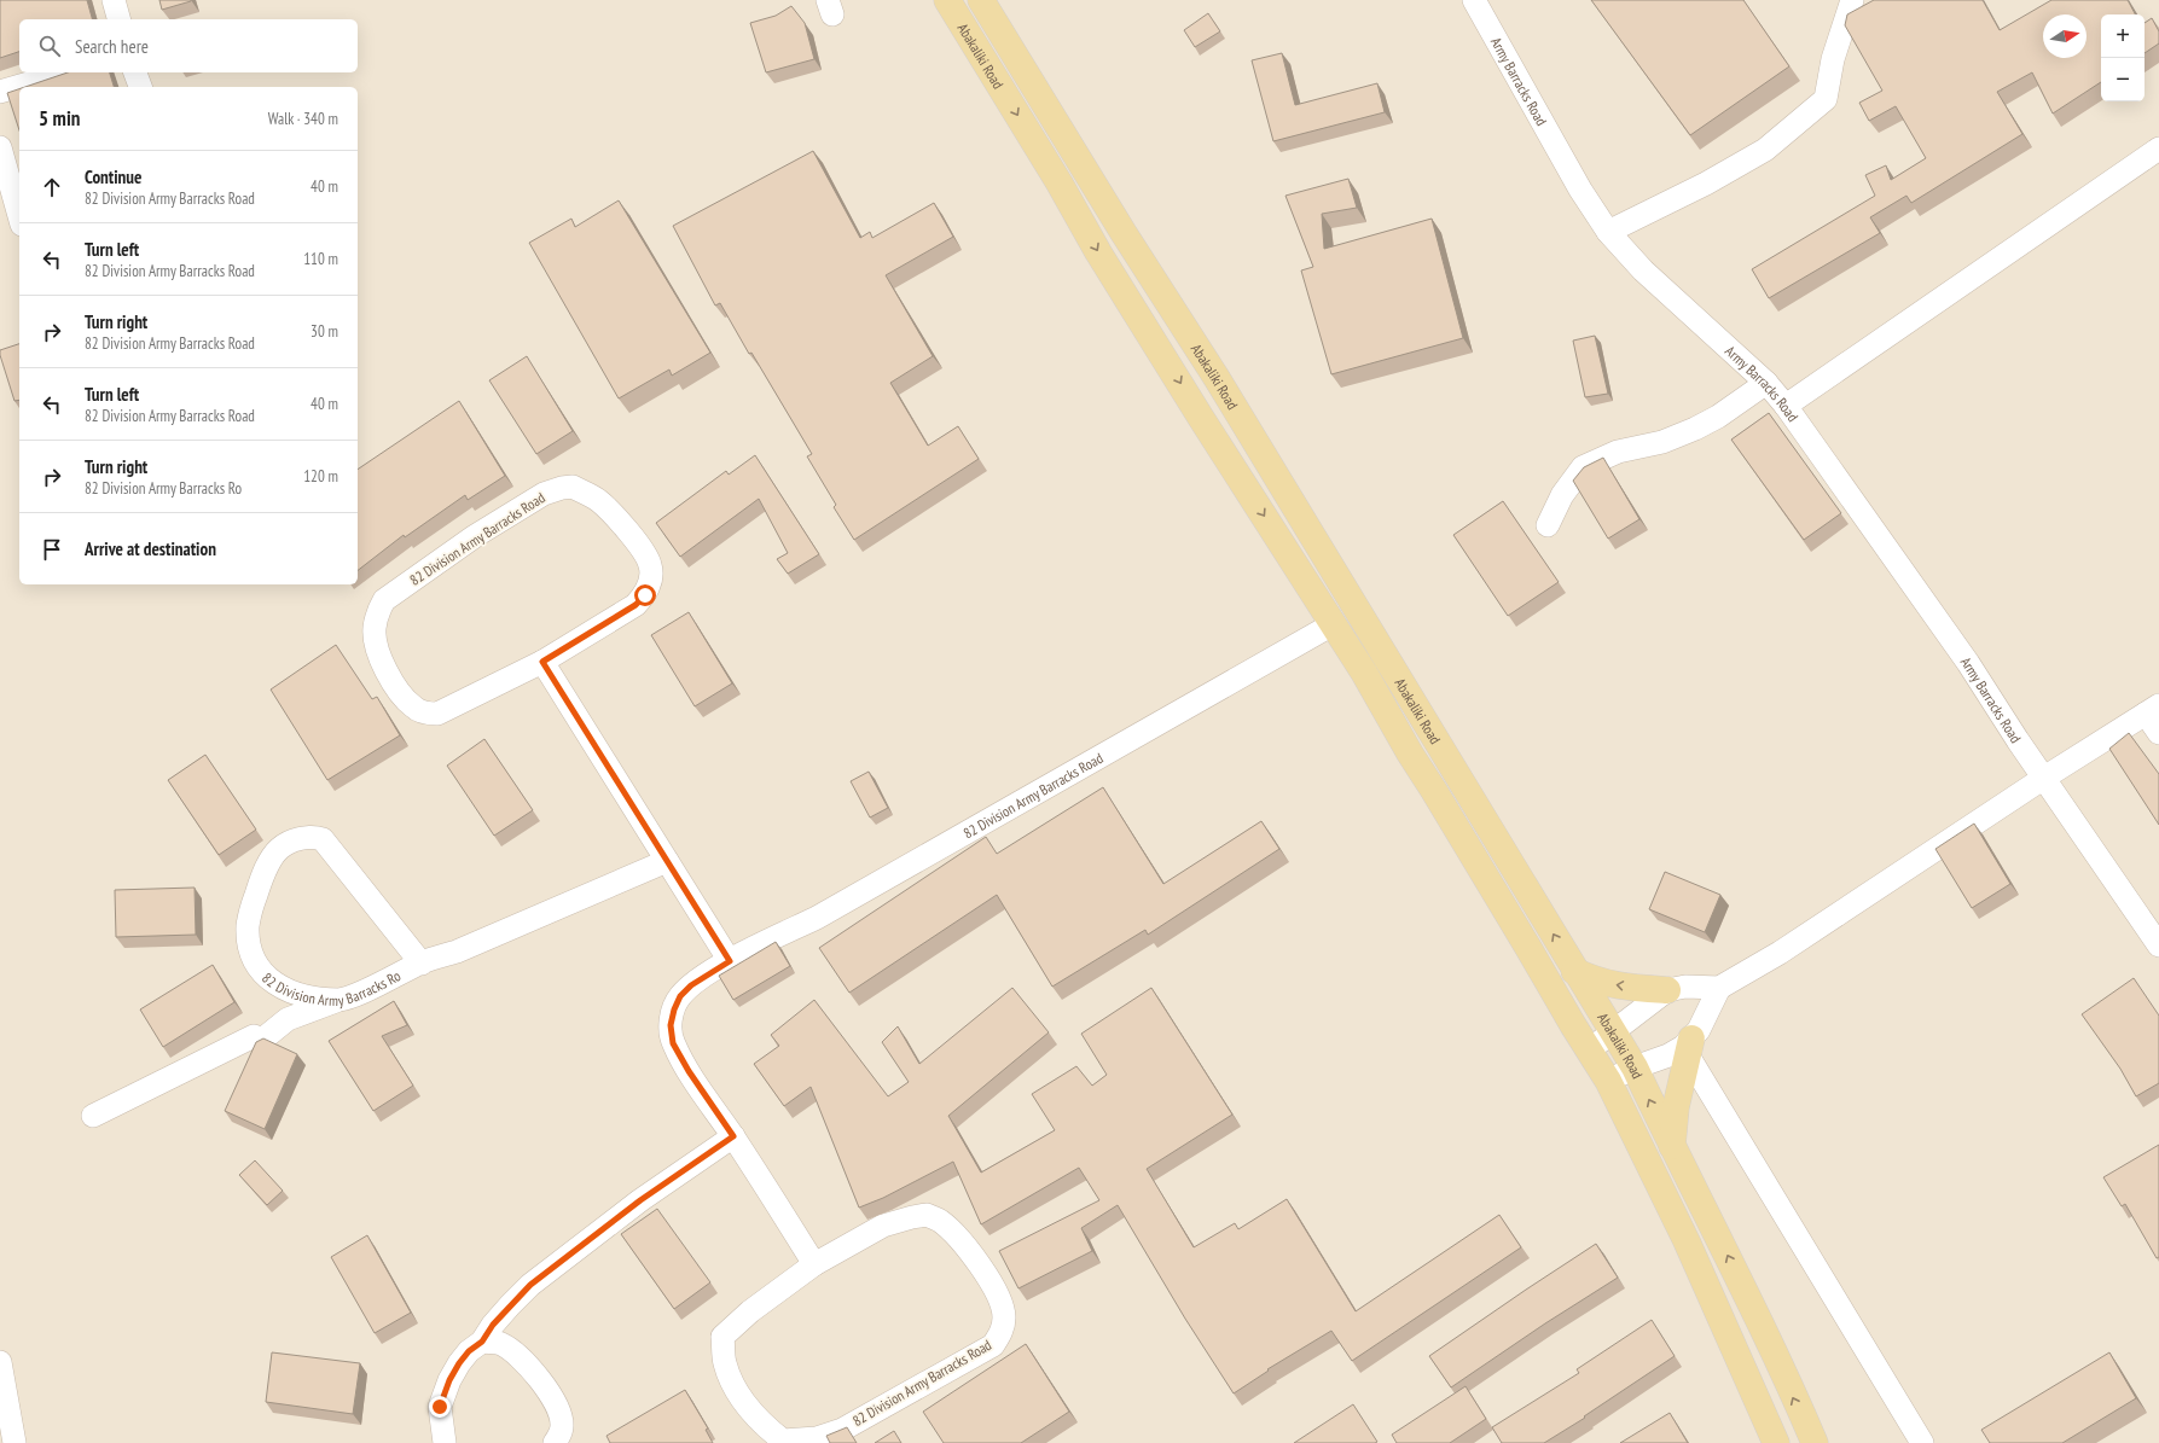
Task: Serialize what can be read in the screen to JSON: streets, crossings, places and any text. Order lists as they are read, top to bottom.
{
  "streets": {
    "main road": ["Abakaliki Road"],
    "street": ["Army Barracks Road", "82 Division Army Barracks Road", "82 Division Army Barracks Ro"]
  },
  "crossings": [
    ["Abakaliki Road", "82 Division Army Barracks Road"]
  ],
  "north": "right",
  "page": {
    "map_buttons": ["+", "−"],
    "search": "Search here",
    "heading": ["5 min", "Walk · 340 m"],
    "list": [
      ["Continue", "82 Division Army Barracks Road", "40 m"],
      ["Turn left", "82 Division Army Barracks Road", "110 m"],
      ["Turn right", "82 Division Army Barracks Road", "30 m"],
      ["Turn left", "82 Division Army Barracks Road", "40 m"],
      ["Turn right", "82 Division Army Barracks Ro", "120 m"],
      "Arrive at destination"
    ]
  }
}
